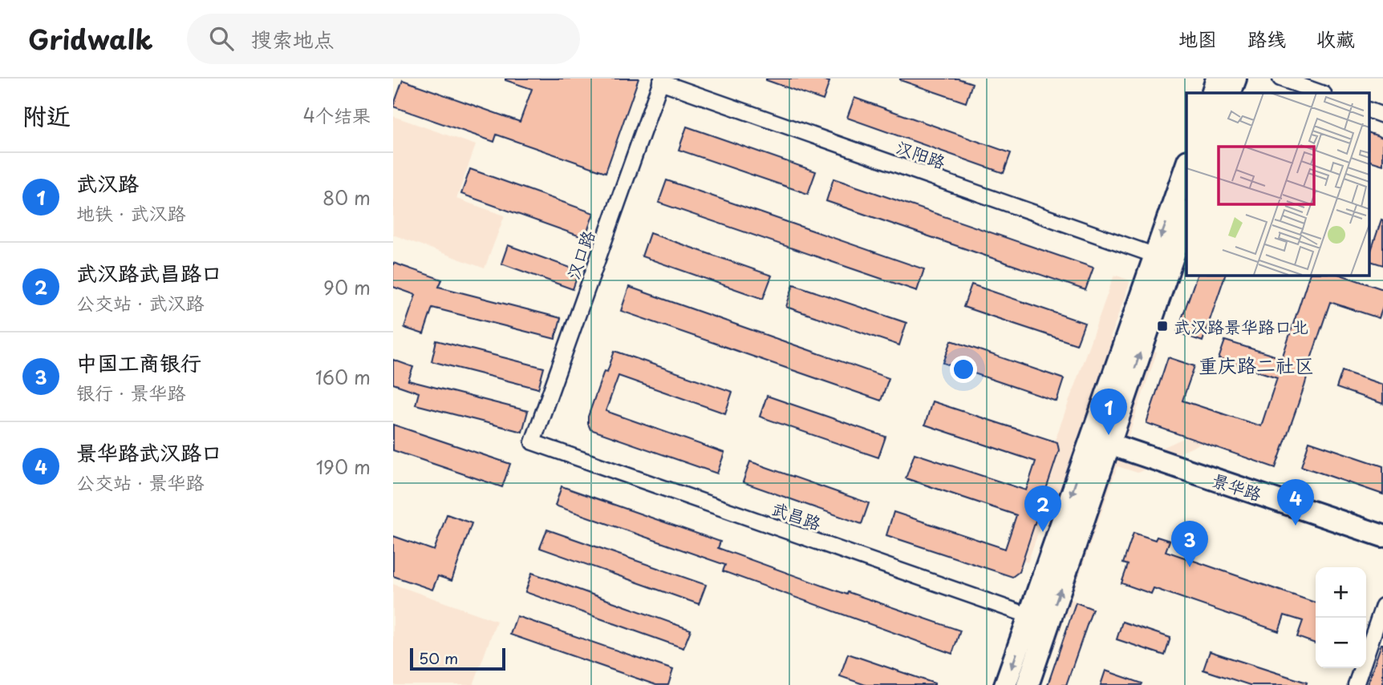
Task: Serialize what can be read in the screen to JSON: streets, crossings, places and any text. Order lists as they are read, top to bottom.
{
  "streets": {
    "main road": ["景华路"],
    "street": ["汉阳路", "汉口路", "武昌路"]
  },
  "crossings": [
    ["汉阳路", "汉口路"],
    ["汉口路", "武昌路"]
  ],
  "districts": ["重庆路二社区"],
  "places": {
    "transit": ["武汉路景华路口北"]
  },
  "scale_bar": "50 m",
  "page": {
    "header": "Gridwalk",
    "search": "搜索地点",
    "nav": ["地图", "路线", "收藏"],
    "heading": ["附近", "4个结果"],
    "list": [
      {
        "mark": "1",
        "name": "武汉路",
        "note": "地铁 · 武汉路",
        "value": "80 m"
      },
      {
        "mark": "2",
        "name": "武汉路武昌路口",
        "note": "公交站 · 武汉路",
        "value": "90 m"
      },
      {
        "mark": "3",
        "name": "中国工商银行",
        "note": "银行 · 景华路",
        "value": "160 m"
      },
      {
        "mark": "4",
        "name": "景华路武汉路口",
        "note": "公交站 · 景华路",
        "value": "190 m"
      }
    ],
    "pins": [
      "1",
      "4",
      "2",
      "3"
    ],
    "map_buttons": ["+", "−"],
    "scale": "50 m"
  }
}
